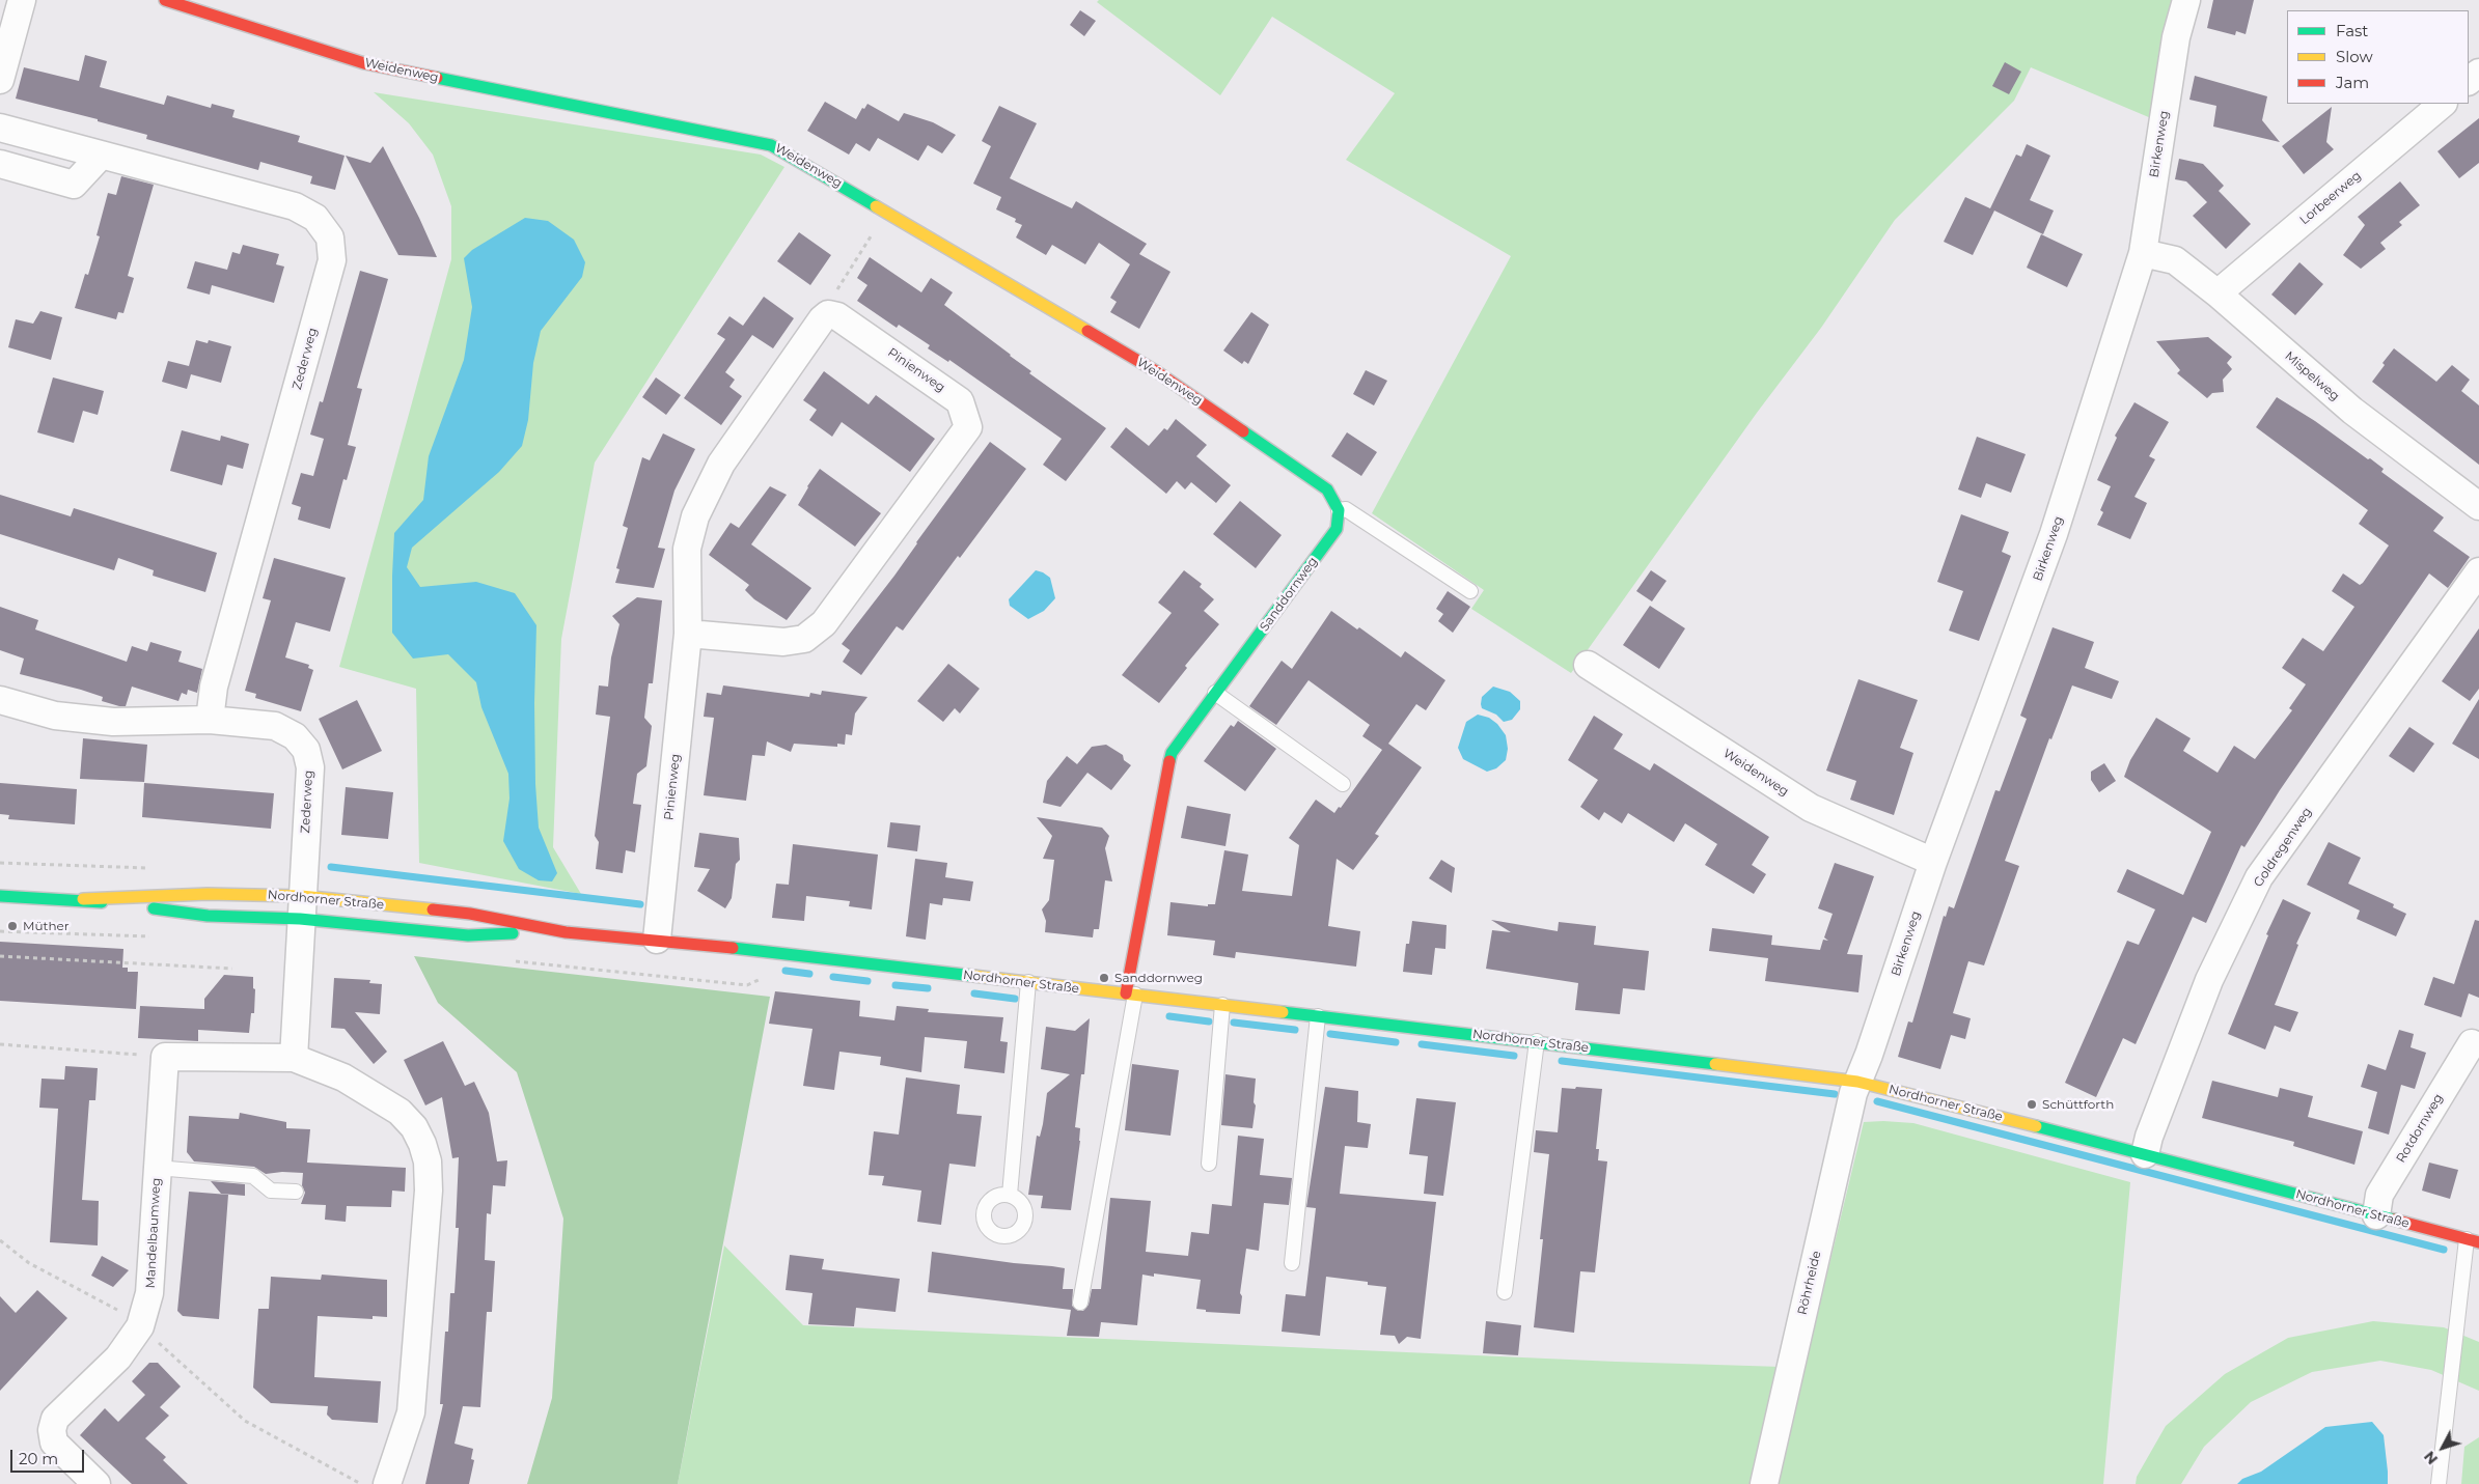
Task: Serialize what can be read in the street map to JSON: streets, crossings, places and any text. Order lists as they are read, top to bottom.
{
  "streets": {
    "street": [
      "Weidenweg",
      "Birkenweg",
      "Lorbeerweg",
      "Zederweg",
      "Pinienweg",
      "Mispelweg",
      "Sanddornweg",
      "Goldregenweg",
      "Nordhorner Straße",
      "Rotdornweg",
      "Mandelbaumweg",
      "Röhrheide"
    ]
  },
  "crossings": [
    ["Weidenweg", "Birkenweg"],
    ["Weidenweg", "Sanddornweg"],
    ["Birkenweg", "Mispelweg"],
    ["Birkenweg", "Nordhorner Straße"],
    ["Birkenweg", "Röhrheide"],
    ["Lorbeerweg", "Mispelweg"],
    ["Zederweg", "Nordhorner Straße"],
    ["Pinienweg", "Nordhorner Straße"],
    ["Sanddornweg", "Nordhorner Straße"],
    ["Goldregenweg", "Nordhorner Straße"],
    ["Nordhorner Straße", "Rotdornweg"],
    ["Nordhorner Straße", "Röhrheide"]
  ],
  "places": ["Müther", "Sanddornweg", "Schüttforth"],
  "legend": ["Fast", "Slow", "Jam"],
  "scale_bar": "20 m",
  "north": "bottom left"
}
